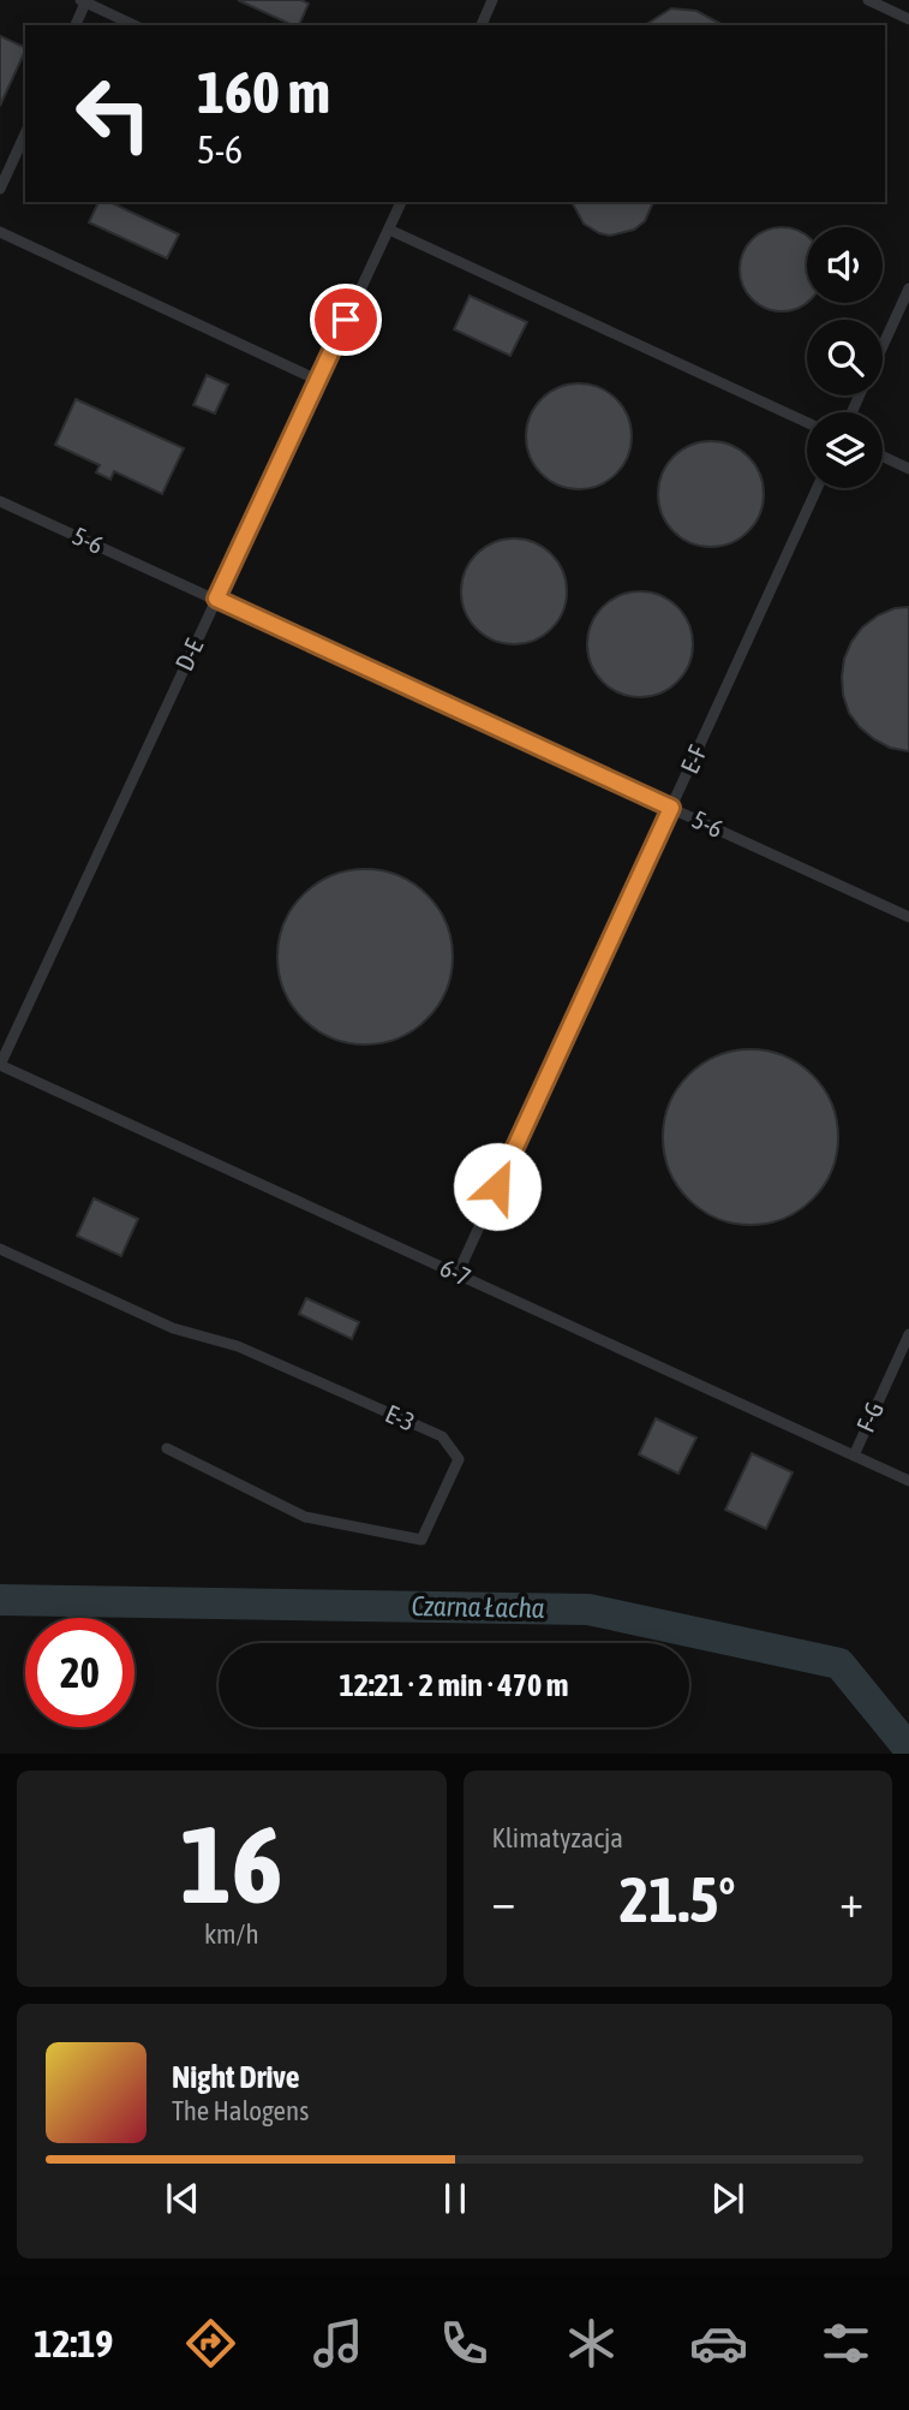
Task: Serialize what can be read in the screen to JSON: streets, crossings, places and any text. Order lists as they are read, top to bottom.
{
  "streets": {
    "lane": [
      "5-6",
      "D-E",
      "E-F",
      "6-7",
      "F-G",
      "E-3"
    ]
  },
  "crossings": [
    ["5-6", "D-E"],
    ["5-6", "E-F"],
    ["D-E", "6-7"],
    ["E-F", "6-7"],
    ["6-7", "F-G"]
  ],
  "water": ["Czarna Łacha"],
  "page": {
    "turn": ["160 m", "5-6"],
    "limit": "20",
    "trip": "12:21 · 2 min · 470 m",
    "tile": [
      ["16", "km/h"],
      "Klimatyzacja"
    ],
    "heat": ["−", "21.5°", "+"],
    "song": ["Night Drive", "The Halogens"],
    "tabs": "12:19"
  }
}
